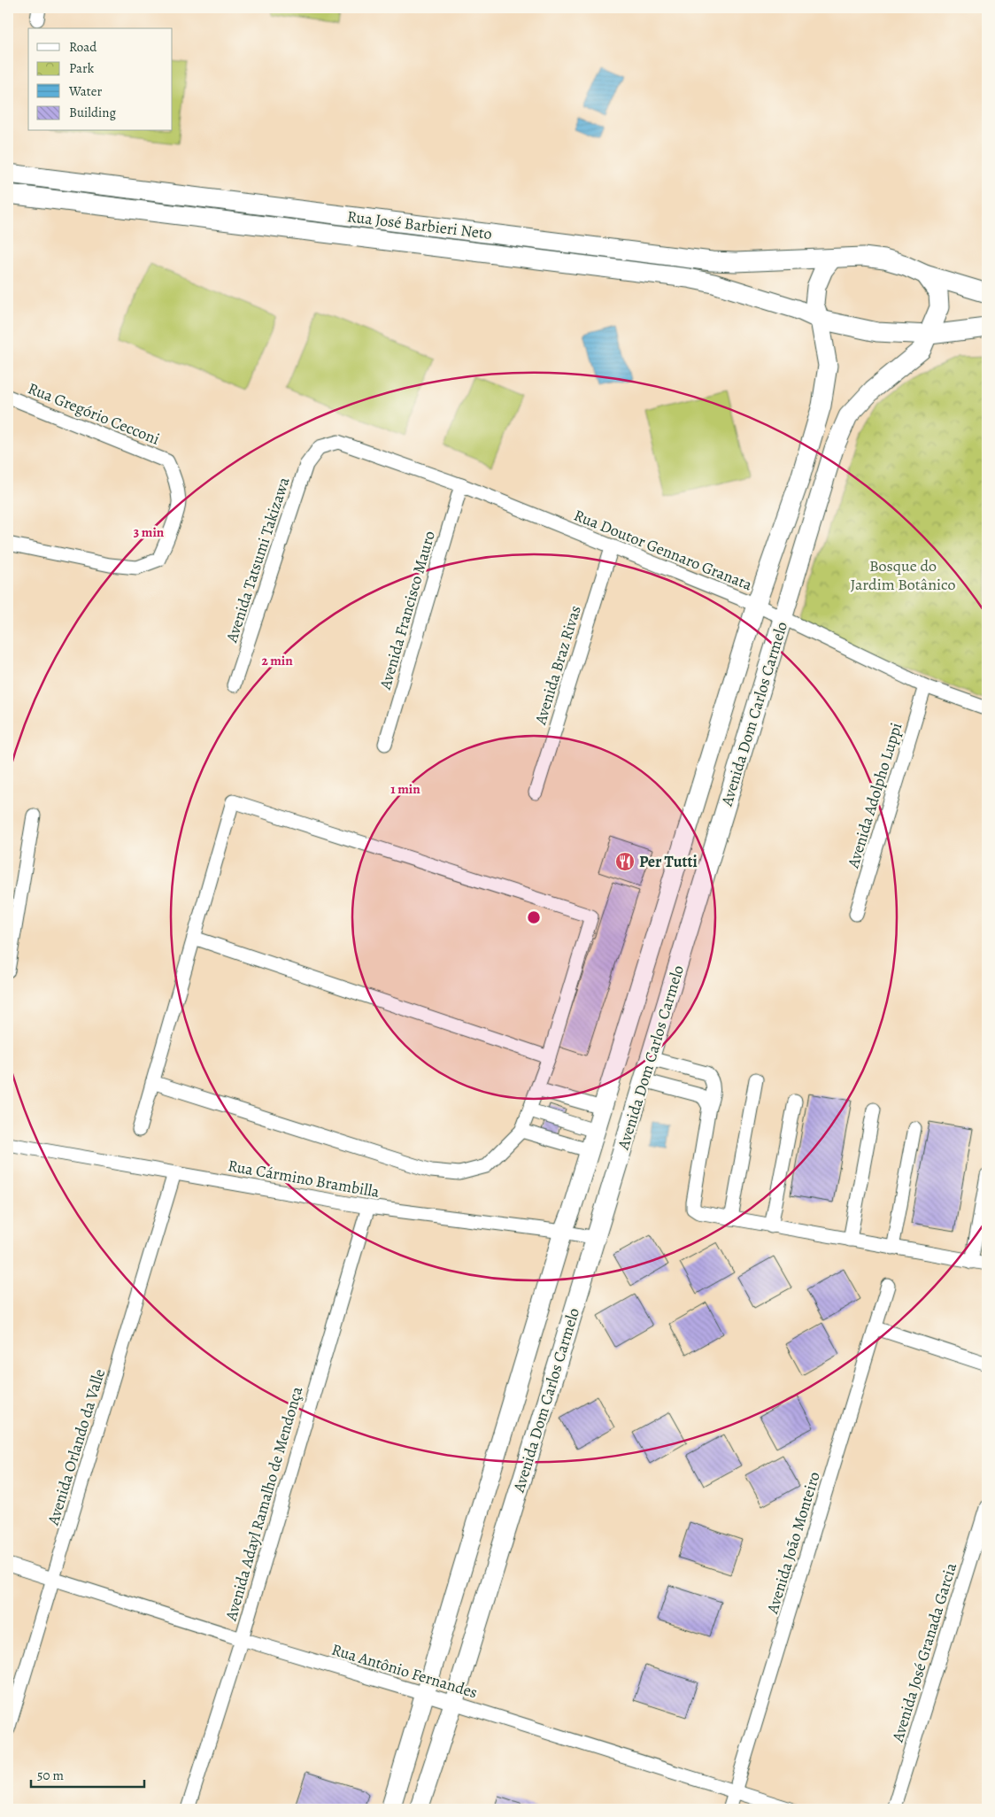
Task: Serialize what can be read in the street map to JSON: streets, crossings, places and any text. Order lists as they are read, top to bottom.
{
  "streets": {
    "street": [
      "Rua José Barbieri Neto",
      "Rua Gregório Cecconi",
      "Rua Doutor Gennaro Granata",
      "Avenida Tatsumi Takizawa",
      "Avenida Francisco Mauro",
      "Avenida Braz Rivas",
      "Avenida Dom Carlos Carmelo",
      "Avenida Adolpho Luppi",
      "Rua Cármino Brambilla",
      "Avenida Orlando da Valle",
      "Avenida Adayl Ramalho de Mendonça",
      "Avenida João Monteiro",
      "Avenida José Granada Garcia",
      "Rua Antônio Fernandes"
    ]
  },
  "crossings": [
    ["Rua José Barbieri Neto", "Avenida Dom Carlos Carmelo"],
    ["Rua Doutor Gennaro Granata", "Avenida Tatsumi Takizawa"],
    ["Rua Doutor Gennaro Granata", "Avenida Francisco Mauro"],
    ["Rua Doutor Gennaro Granata", "Avenida Braz Rivas"],
    ["Rua Doutor Gennaro Granata", "Avenida Dom Carlos Carmelo"],
    ["Rua Doutor Gennaro Granata", "Avenida Adolpho Luppi"],
    ["Avenida Dom Carlos Carmelo", "Rua Cármino Brambilla"],
    ["Avenida Dom Carlos Carmelo", "Rua Antônio Fernandes"],
    ["Rua Cármino Brambilla", "Avenida Orlando da Valle"],
    ["Rua Cármino Brambilla", "Avenida Adayl Ramalho de Mendonça"],
    ["Avenida Orlando da Valle", "Rua Antônio Fernandes"],
    ["Avenida Adayl Ramalho de Mendonça", "Rua Antônio Fernandes"],
    ["Avenida João Monteiro", "Rua Antônio Fernandes"]
  ],
  "parks": ["Bosque do Jardim Botânico"],
  "places": {
    "restaurant": ["Per Tutti"]
  },
  "legend": [
    "Road",
    "Park",
    "Water",
    "Building"
  ],
  "scale_bar": "50 m",
  "rings": ["3 min", "2 min", "1 min"]
}
